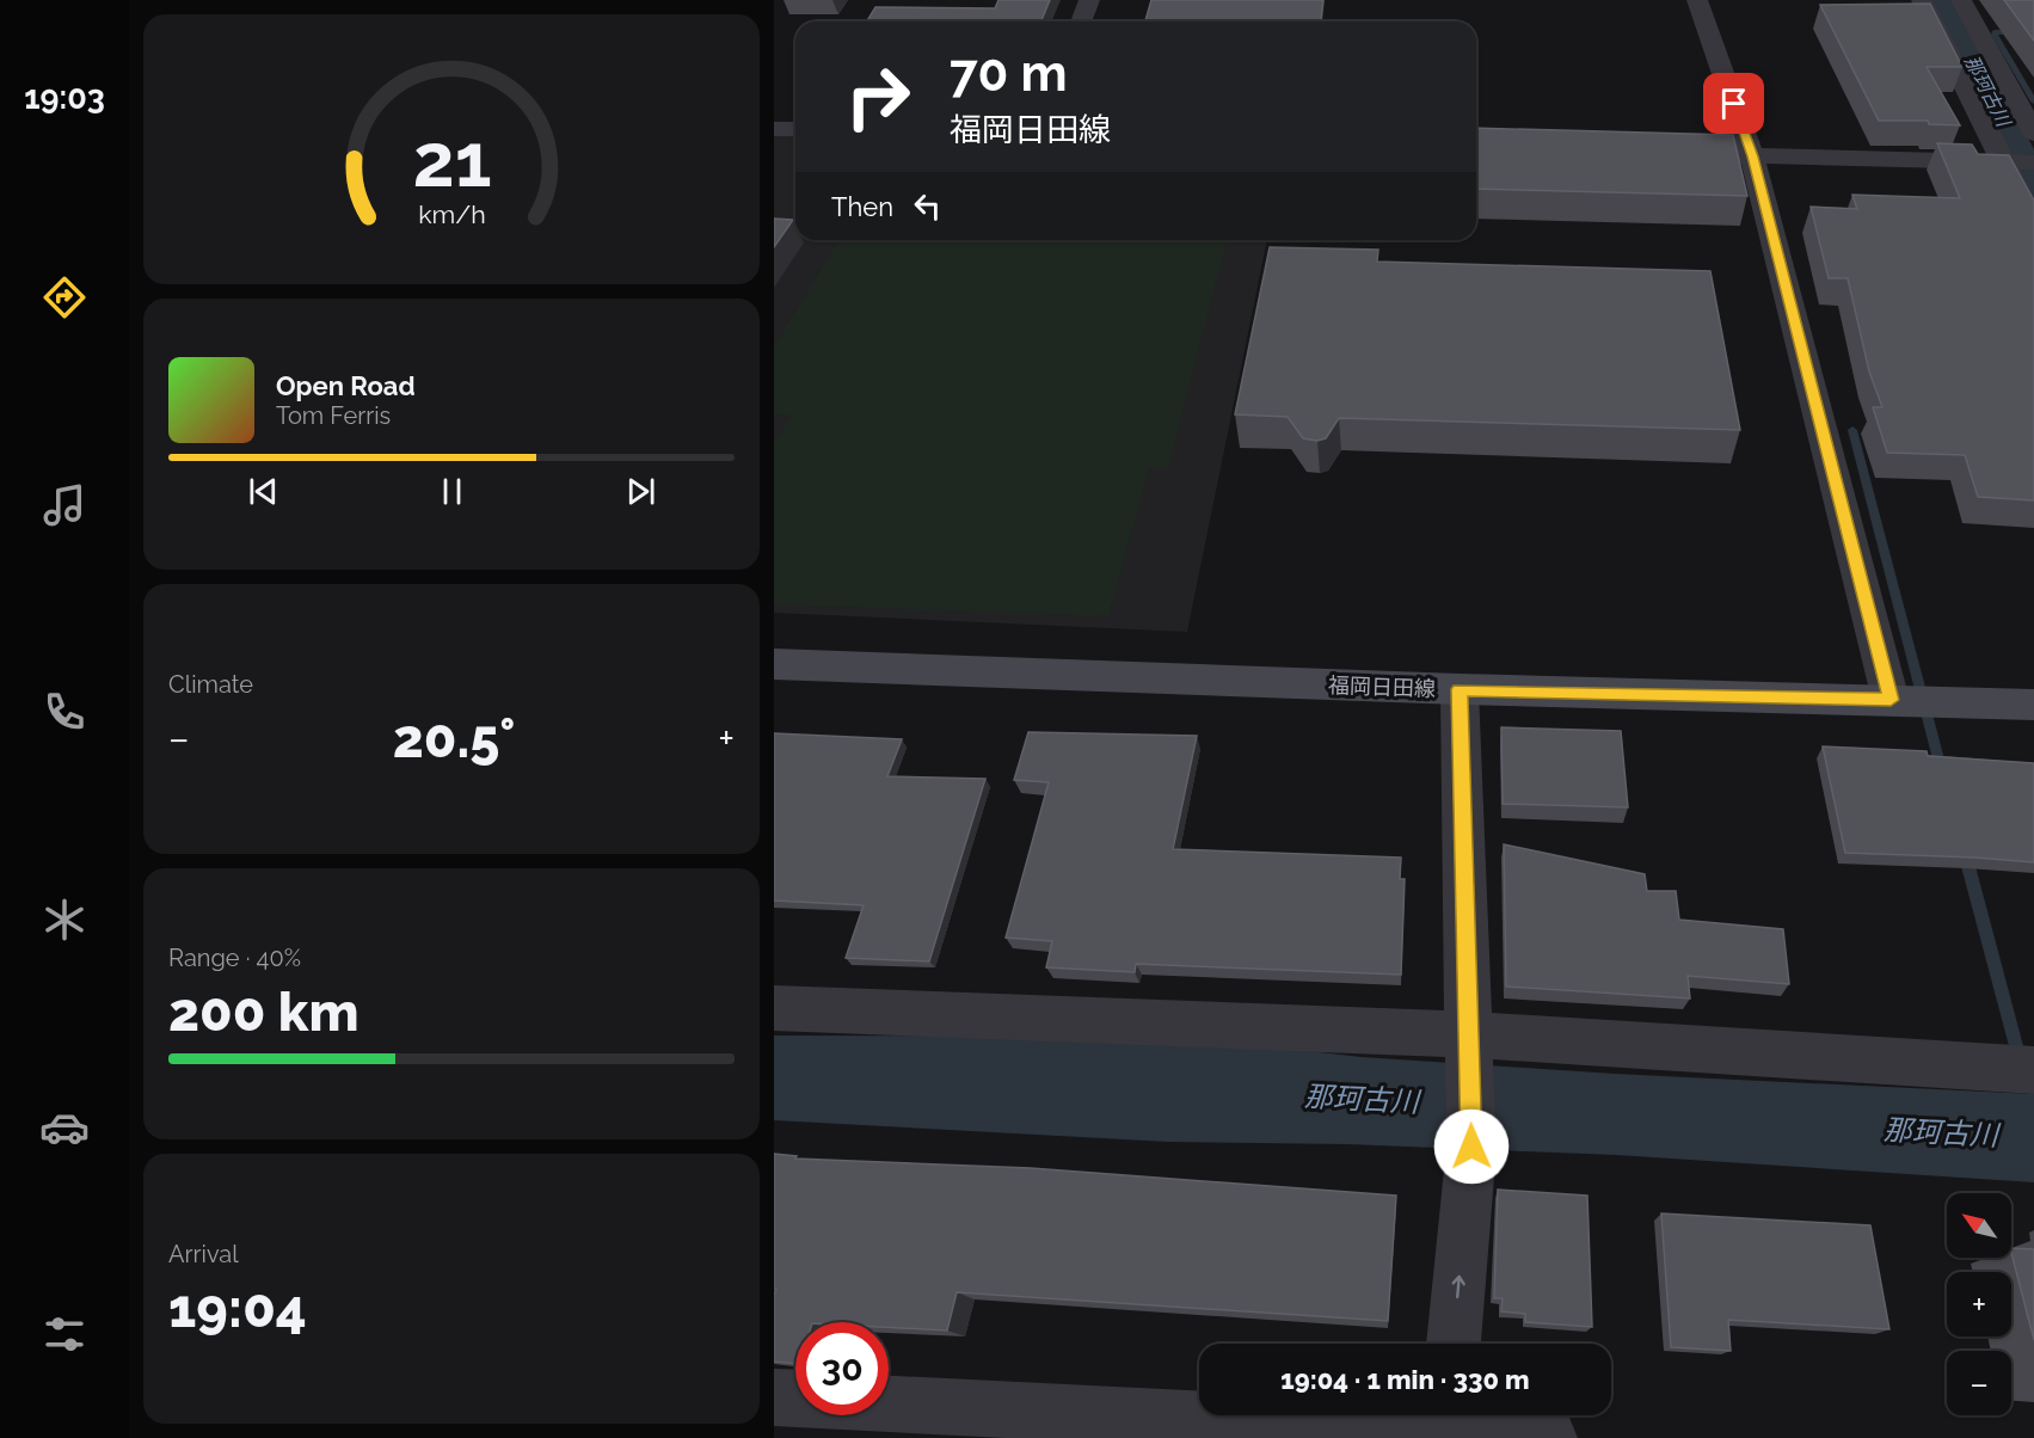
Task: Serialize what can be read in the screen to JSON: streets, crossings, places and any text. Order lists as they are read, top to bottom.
{
  "streets": {
    "main road": ["福岡日田線"]
  },
  "water": ["那珂古川"],
  "north": "top left",
  "page": {
    "tabs": "19:03",
    "turn": ["70 m", "福岡日田線"],
    "then": "Then",
    "song": ["Open Road", "Tom Ferris"],
    "tile": [
      "Climate",
      ["Range · 40%", "200 km"],
      ["Arrival", "19:04"]
    ],
    "heat": ["−", "20.5°", "+"],
    "map_buttons": ["+", "−"],
    "limit": "30",
    "trip": "19:04 · 1 min · 330 m",
    "gauge": ["21", "km/h"]
  }
}
